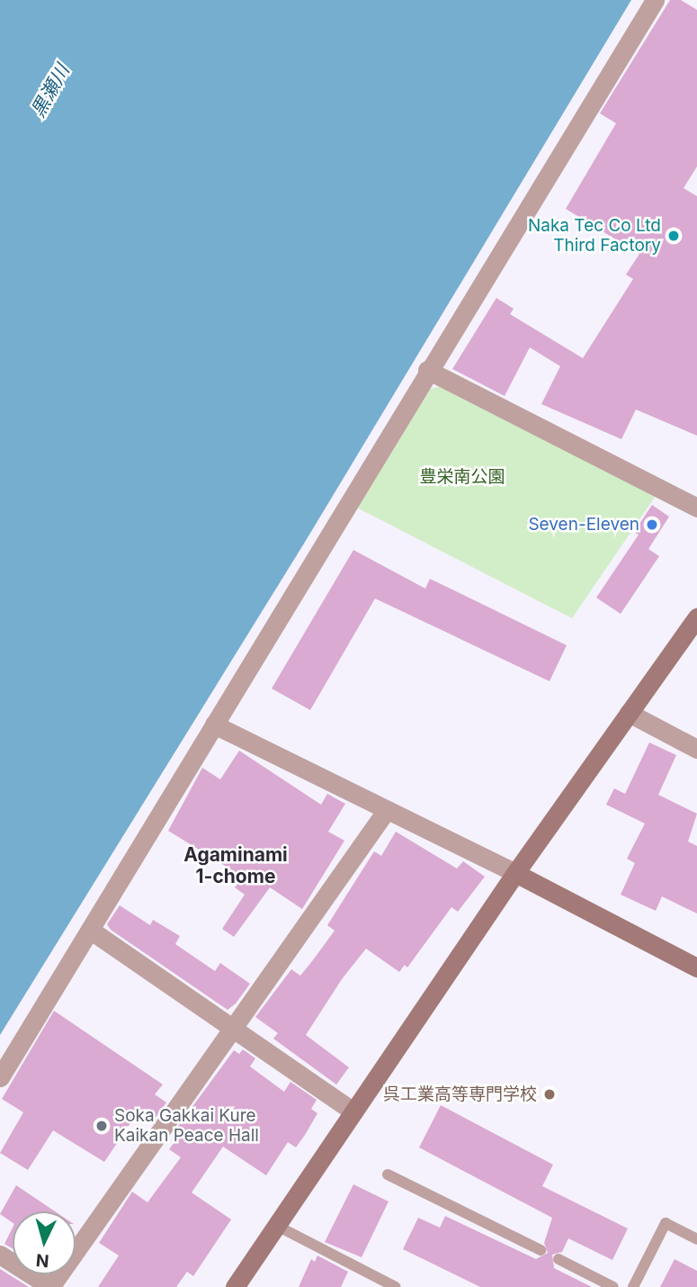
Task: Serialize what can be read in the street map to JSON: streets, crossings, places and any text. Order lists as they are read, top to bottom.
{
  "districts": ["Agaminami 1-chome"],
  "water": ["黒瀬川"],
  "parks": ["豊栄南公園"],
  "places": [
    "Naka Tec Co Ltd Third Factory",
    "Seven-Eleven",
    "呉工業高等専門学校",
    "Soka Gakkai Kure Kaikan Peace Hall"
  ],
  "north": "bottom"
}
